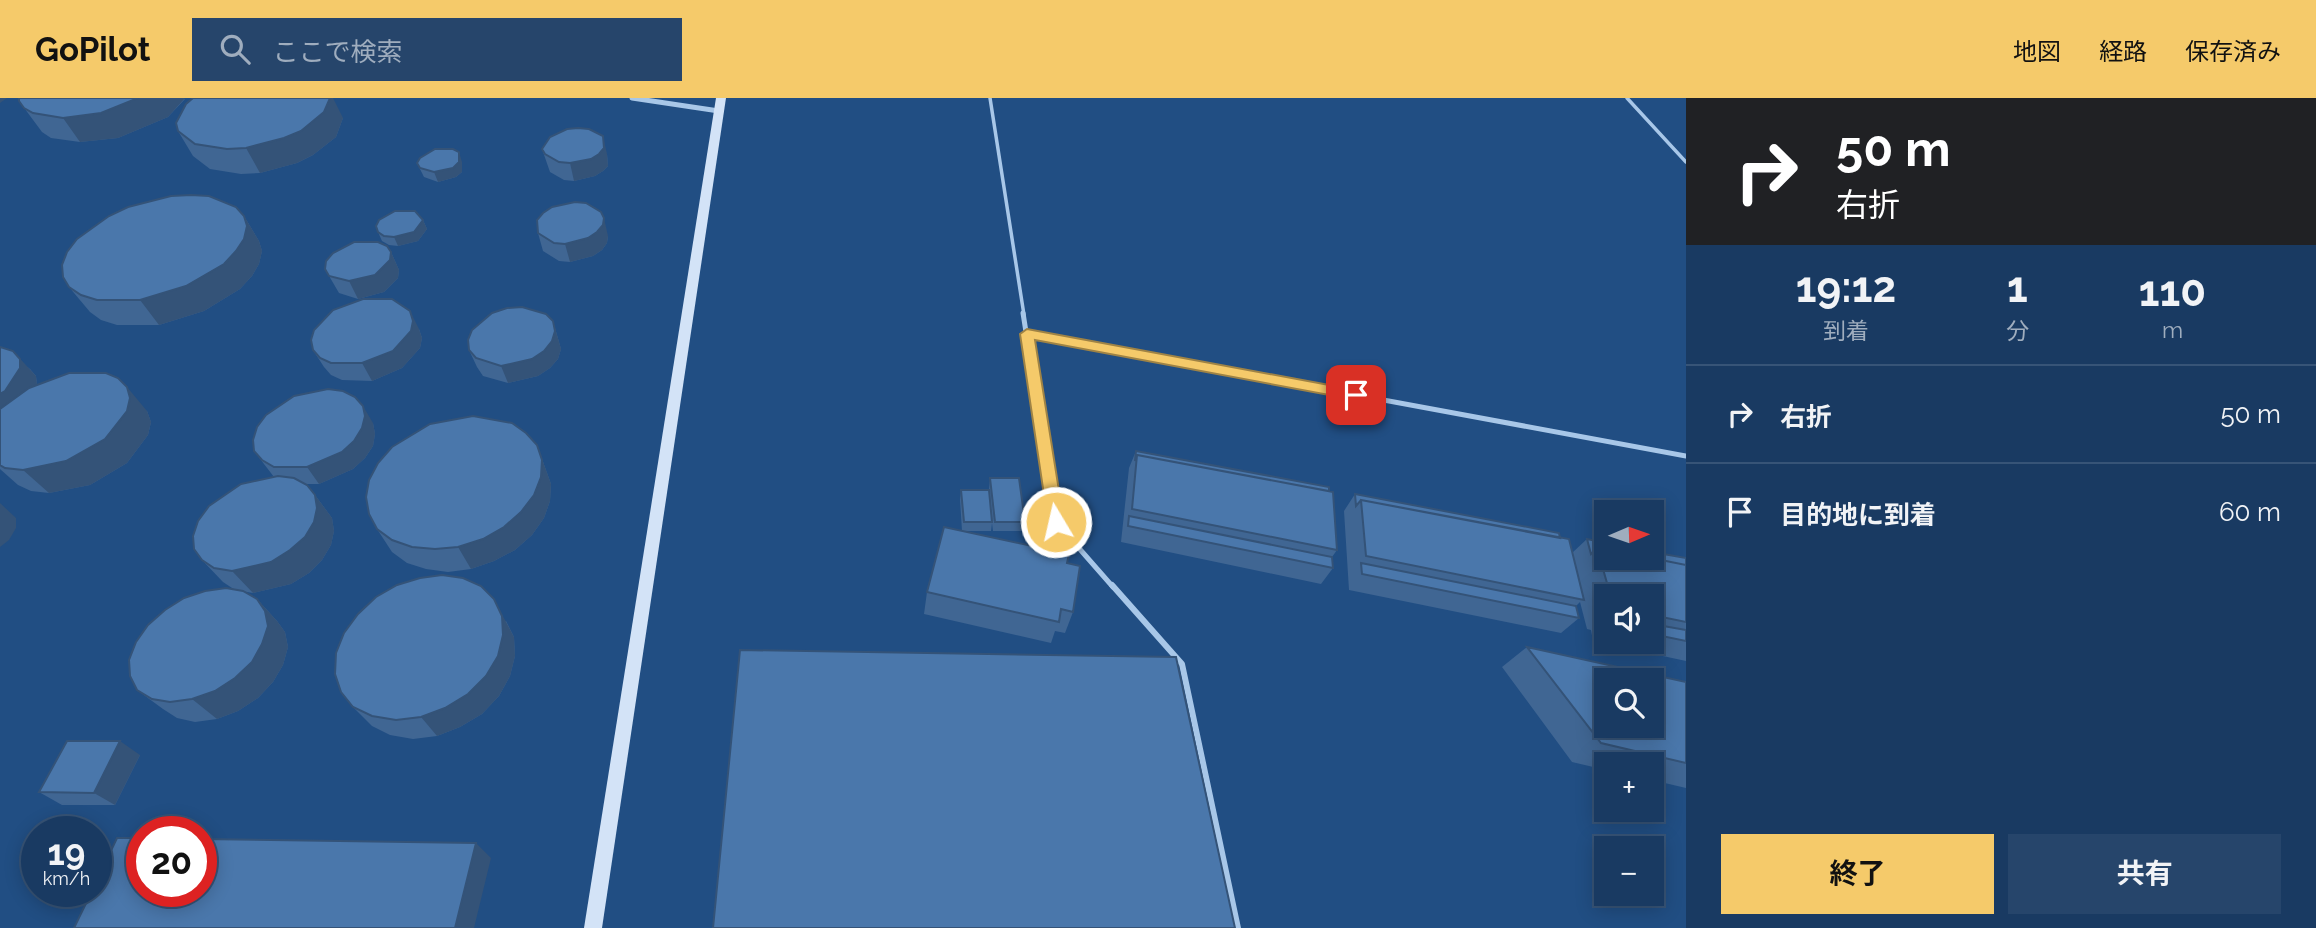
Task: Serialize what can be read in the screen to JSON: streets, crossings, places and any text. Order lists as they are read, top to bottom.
{
  "north": "right",
  "page": {
    "header": "GoPilot",
    "search": "ここで検索",
    "nav": ["地図", "経路", "保存済み"],
    "turn": ["50 m", "右折"],
    "eta": [
      "19:12",
      "到着",
      "1",
      "分",
      "110",
      "m"
    ],
    "list": [
      {
        "name": "右折",
        "value": "50 m"
      },
      {
        "name": "目的地に到着",
        "value": "60 m"
      }
    ],
    "map_buttons": ["+", "−"],
    "speed": "19 km/h",
    "limit": "20",
    "buttons": ["終了", "共有"]
  }
}
